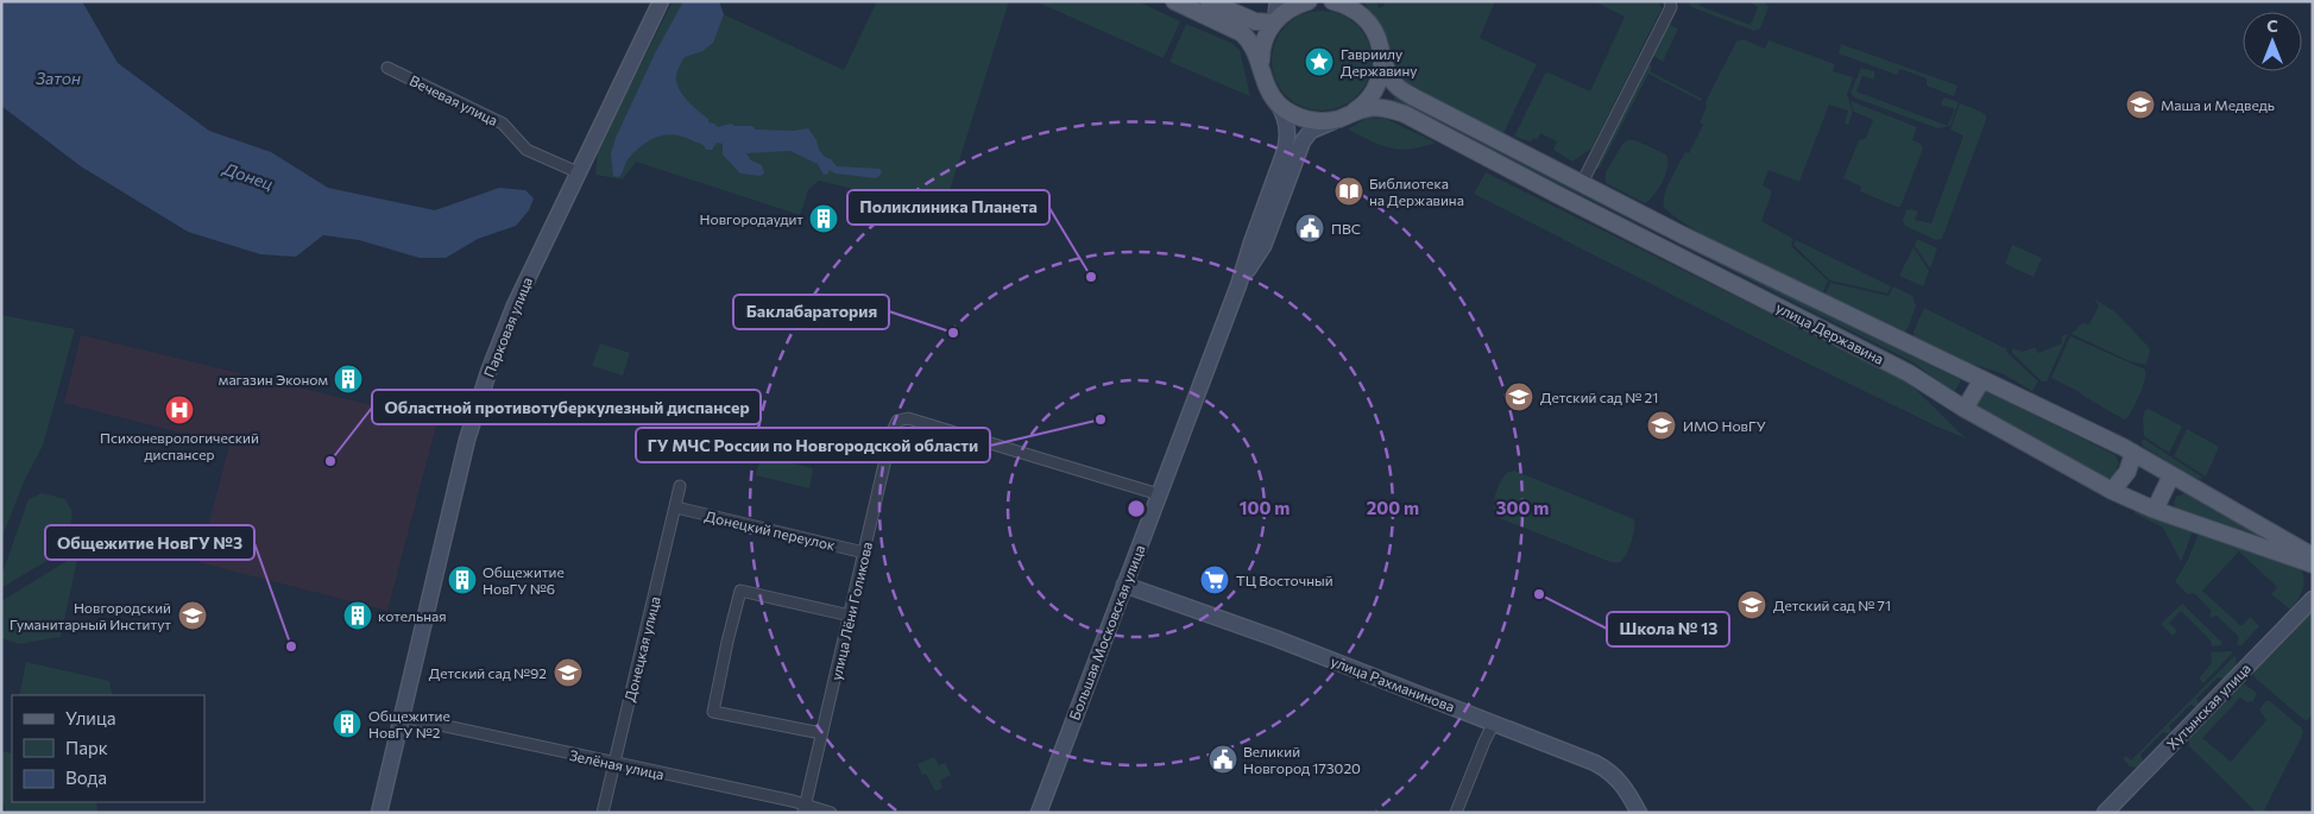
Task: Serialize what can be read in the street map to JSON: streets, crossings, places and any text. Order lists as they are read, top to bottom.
{
  "streets": {
    "main road": ["улица Державина"],
    "street": [
      "Вечевая улица",
      "Парковая улица",
      "Донецкий переулок",
      "улица Лёни Голикова",
      "Большая Московская улица",
      "Донецкая улица",
      "улица Рахманинова",
      "Хутынская улица",
      "Зелёная улица"
    ]
  },
  "crossings": [
    ["Вечевая улица", "Парковая улица"],
    ["Парковая улица", "Зелёная улица"],
    ["улица Державина", "Большая Московская улица"],
    ["Донецкий переулок", "улица Лёни Голикова"],
    ["Донецкий переулок", "Донецкая улица"],
    ["улица Лёни Голикова", "Большая Московская улица"],
    ["улица Лёни Голикова", "Зелёная улица"],
    ["Большая Московская улица", "улица Рахманинова"],
    ["Донецкая улица", "Зелёная улица"]
  ],
  "water": ["Затон", "Донец"],
  "places": {
    "place": ["Гавриилу Державину"],
    "school or university": [
      "Маша и Медведь",
      "Детский сад № 21",
      "ИМО НовГУ",
      "Детский сад № 71",
      "Новгородский Гуманитарный Институт",
      "Детский сад №92"
    ],
    "library": ["Библиотека на Державина"],
    "building": [
      "Новгородаудит",
      "магазин Эконом",
      "Общежитие НовГУ №6",
      "котельная",
      "Общежитие НовГУ №2"
    ],
    "public building": ["ПВС", "Великий Новгород 173020"],
    "other": [
      "Поликлиника Планета",
      "Баклабаратория",
      "ГУ МЧС России по Новгородской области",
      "Областной противотуберкулезный диспансер",
      "Школа № 13",
      "Общежитие НовГУ №3"
    ],
    "hospital": ["Психоневрологический диспансер"],
    "supermarket": ["ТЦ Восточный"]
  },
  "legend": ["Улица", "Парк", "Вода"],
  "north": "top",
  "rings": ["100 m", "200 m", "300 m"]
}
